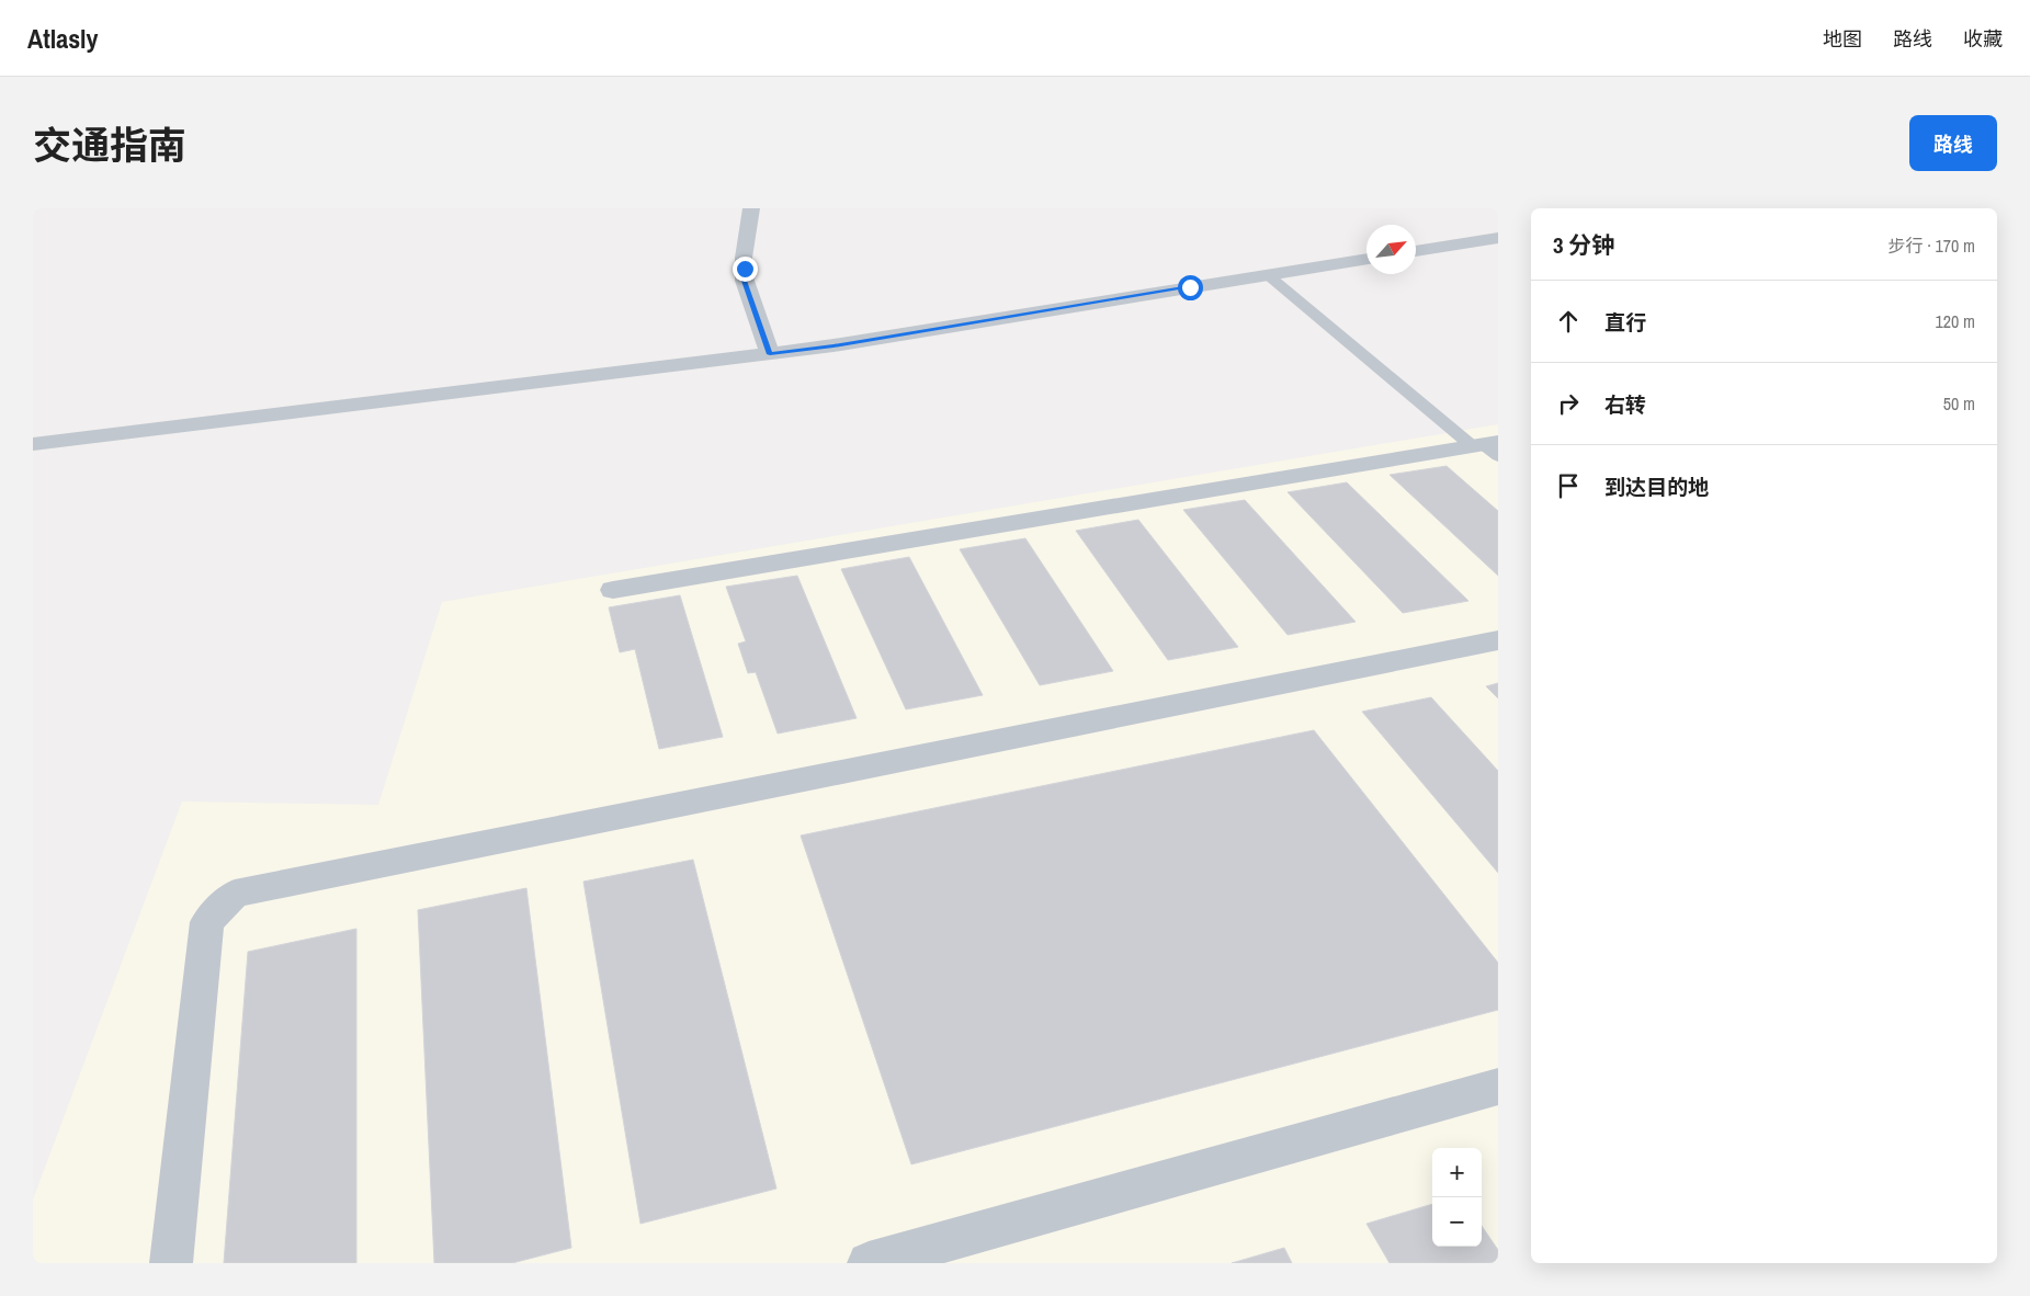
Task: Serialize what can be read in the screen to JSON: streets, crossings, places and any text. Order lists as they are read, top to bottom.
{
  "north": "top right",
  "page": {
    "header": "Atlasly",
    "nav": ["地图", "路线", "收藏"],
    "title": "交通指南",
    "buttons": "路线",
    "heading": ["3 分钟", "步行 · 170 m"],
    "list": [
      ["直行", "120 m"],
      ["右转", "50 m"],
      "到达目的地"
    ],
    "map_buttons": ["+", "−"]
  }
}
